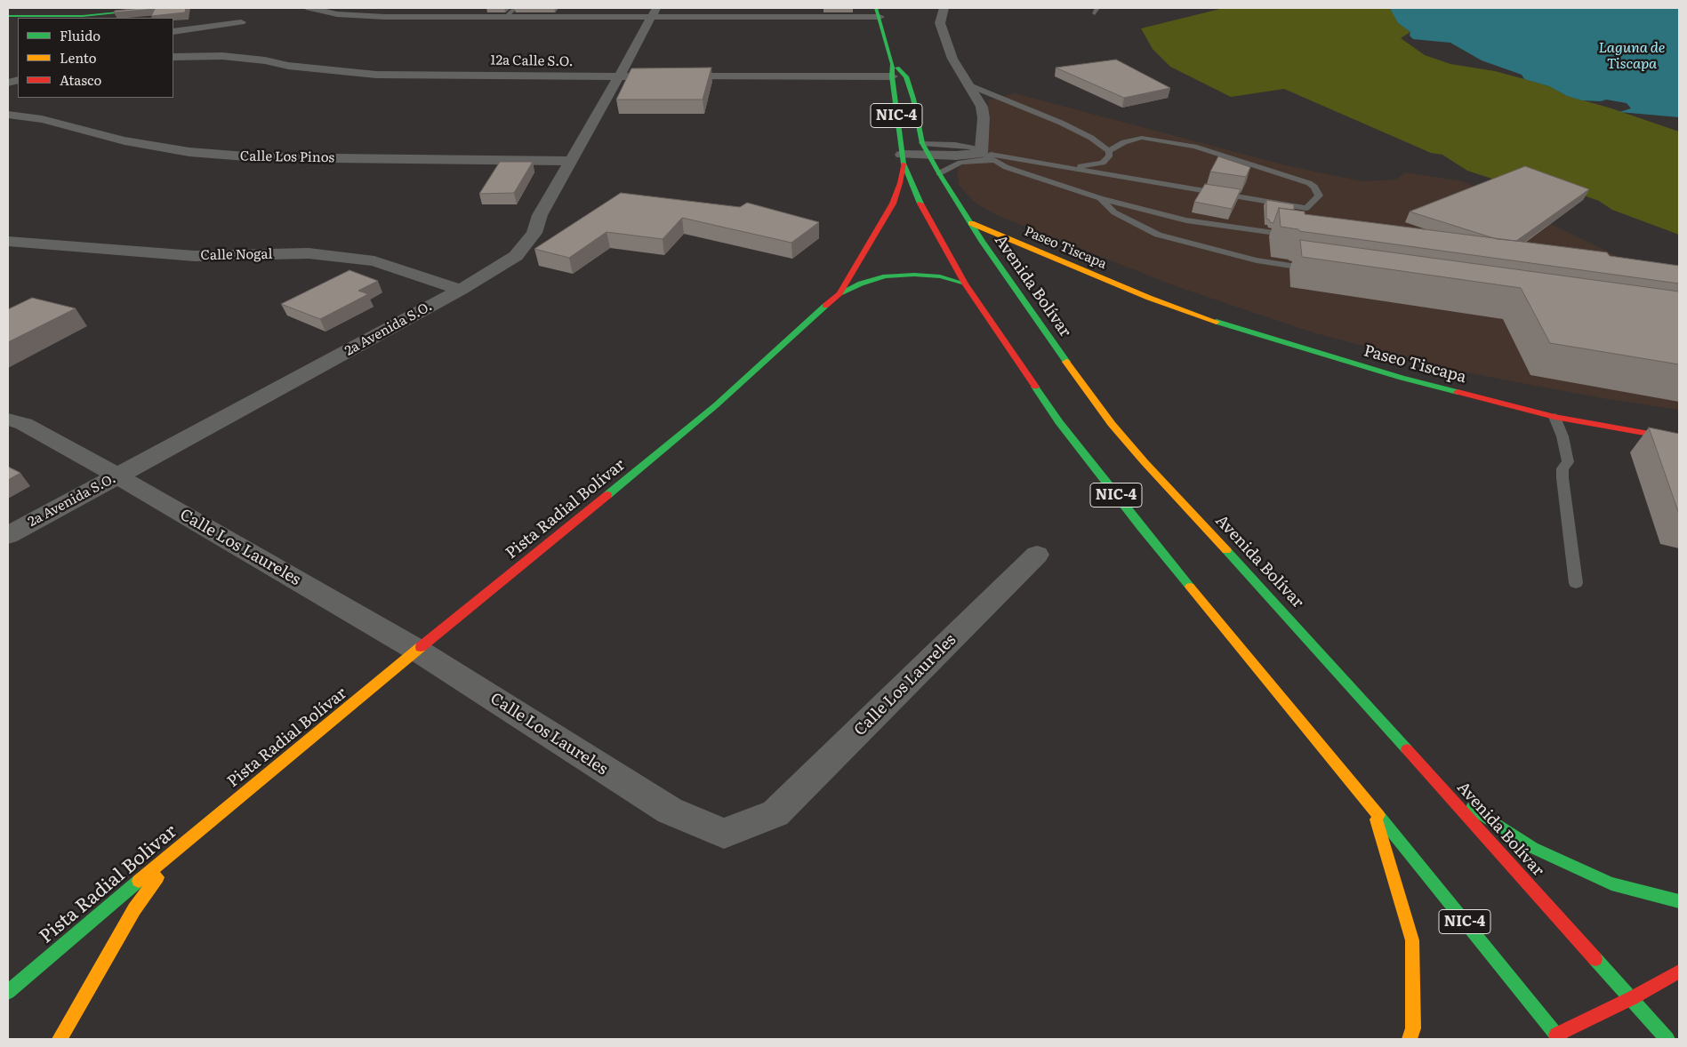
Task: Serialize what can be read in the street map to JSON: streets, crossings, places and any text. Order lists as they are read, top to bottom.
{
  "streets": {
    "main road": [
      "NIC-4",
      "Paseo Tiscapa",
      "Avenida Bolívar",
      "Pista Radial Bolívar",
      "Pista Radial Bolivar"
    ],
    "street": [
      "12a Calle S.O.",
      "Calle Los Pinos",
      "Calle Nogal",
      "2a Avenida S.O.",
      "Calle Los Laureles"
    ]
  },
  "crossings": [
    ["12a Calle S.O.", "2a Avenida S.O."],
    ["NIC-4", "Avenida Bolívar"],
    ["Calle Los Pinos", "2a Avenida S.O."],
    ["Paseo Tiscapa", "Avenida Bolívar"],
    ["Calle Nogal", "2a Avenida S.O."],
    ["Avenida Bolívar", "Pista Radial Bolívar"],
    ["2a Avenida S.O.", "Calle Los Laureles"],
    ["Pista Radial Bolívar", "Calle Los Laureles"],
    ["Pista Radial Bolívar", "Pista Radial Bolivar"]
  ],
  "water": ["Laguna de Tiscapa"],
  "legend": ["Fluido", "Lento", "Atasco"]
}
